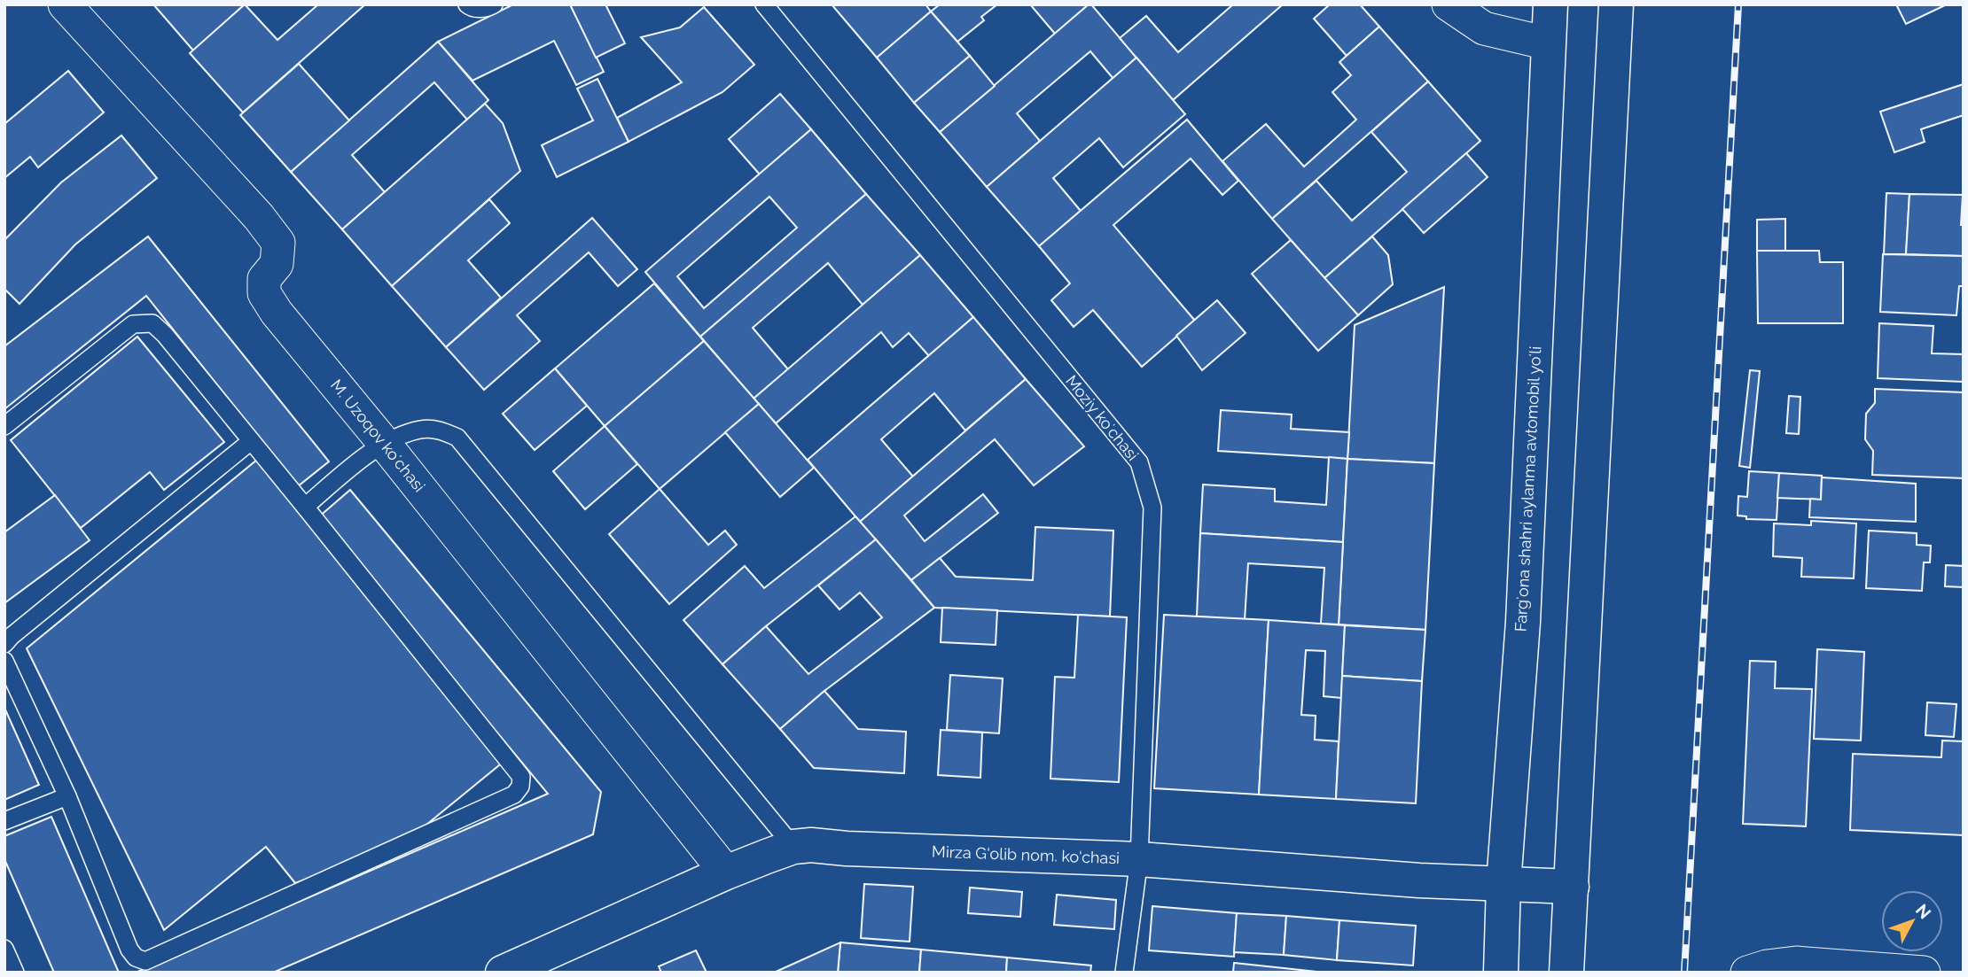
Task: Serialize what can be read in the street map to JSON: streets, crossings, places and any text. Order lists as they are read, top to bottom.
{
  "streets": {
    "main road": ["Fargʻona shahri aylanma avtomobil yoʻli", "Mirza G‘olib nom. ko‘chasi"],
    "street": ["M. Uzoqov koʻchasi"],
    "lane": ["Moziy koʻchasi"]
  },
  "crossings": [
    ["Moziy koʻchasi", "Mirza G‘olib nom. ko‘chasi"],
    ["M. Uzoqov koʻchasi", "Mirza G‘olib nom. ko‘chasi"],
    ["Fargʻona shahri aylanma avtomobil yoʻli", "Mirza G‘olib nom. ko‘chasi"]
  ],
  "north": "top right"
}
